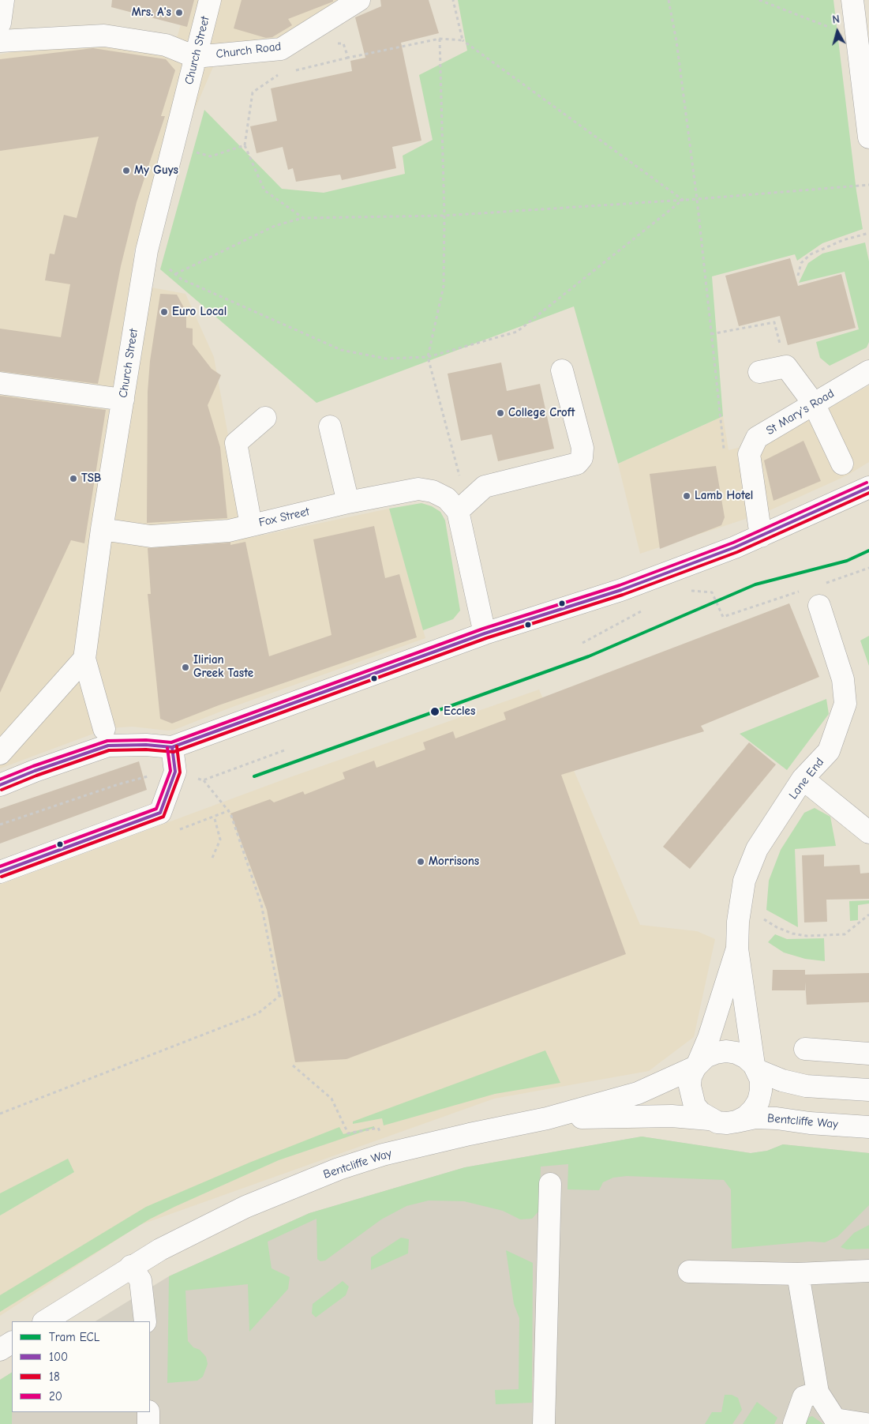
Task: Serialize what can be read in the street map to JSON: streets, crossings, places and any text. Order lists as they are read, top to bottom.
{
  "streets": {
    "street": [
      "Church Street",
      "Church Road",
      "St Mary's Road",
      "Fox Street",
      "Lane End",
      "Bentcliffe Way"
    ]
  },
  "crossings": [
    ["Church Street", "Church Road"],
    ["Church Street", "Fox Street"],
    ["Lane End", "Bentcliffe Way"]
  ],
  "places": [
    "Mrs. A's",
    "My Guys",
    "Euro Local",
    "College Croft",
    "TSB",
    "Lamb Hotel",
    "Ilirian Greek Taste",
    "Eccles",
    "Morrisons"
  ],
  "lines": [
    "transit line 20",
    "transit line 100",
    "transit line 18",
    "tram line ECL"
  ],
  "legend": [
    "Tram ECL",
    "100",
    "18",
    "20"
  ],
  "north": "top"
}
